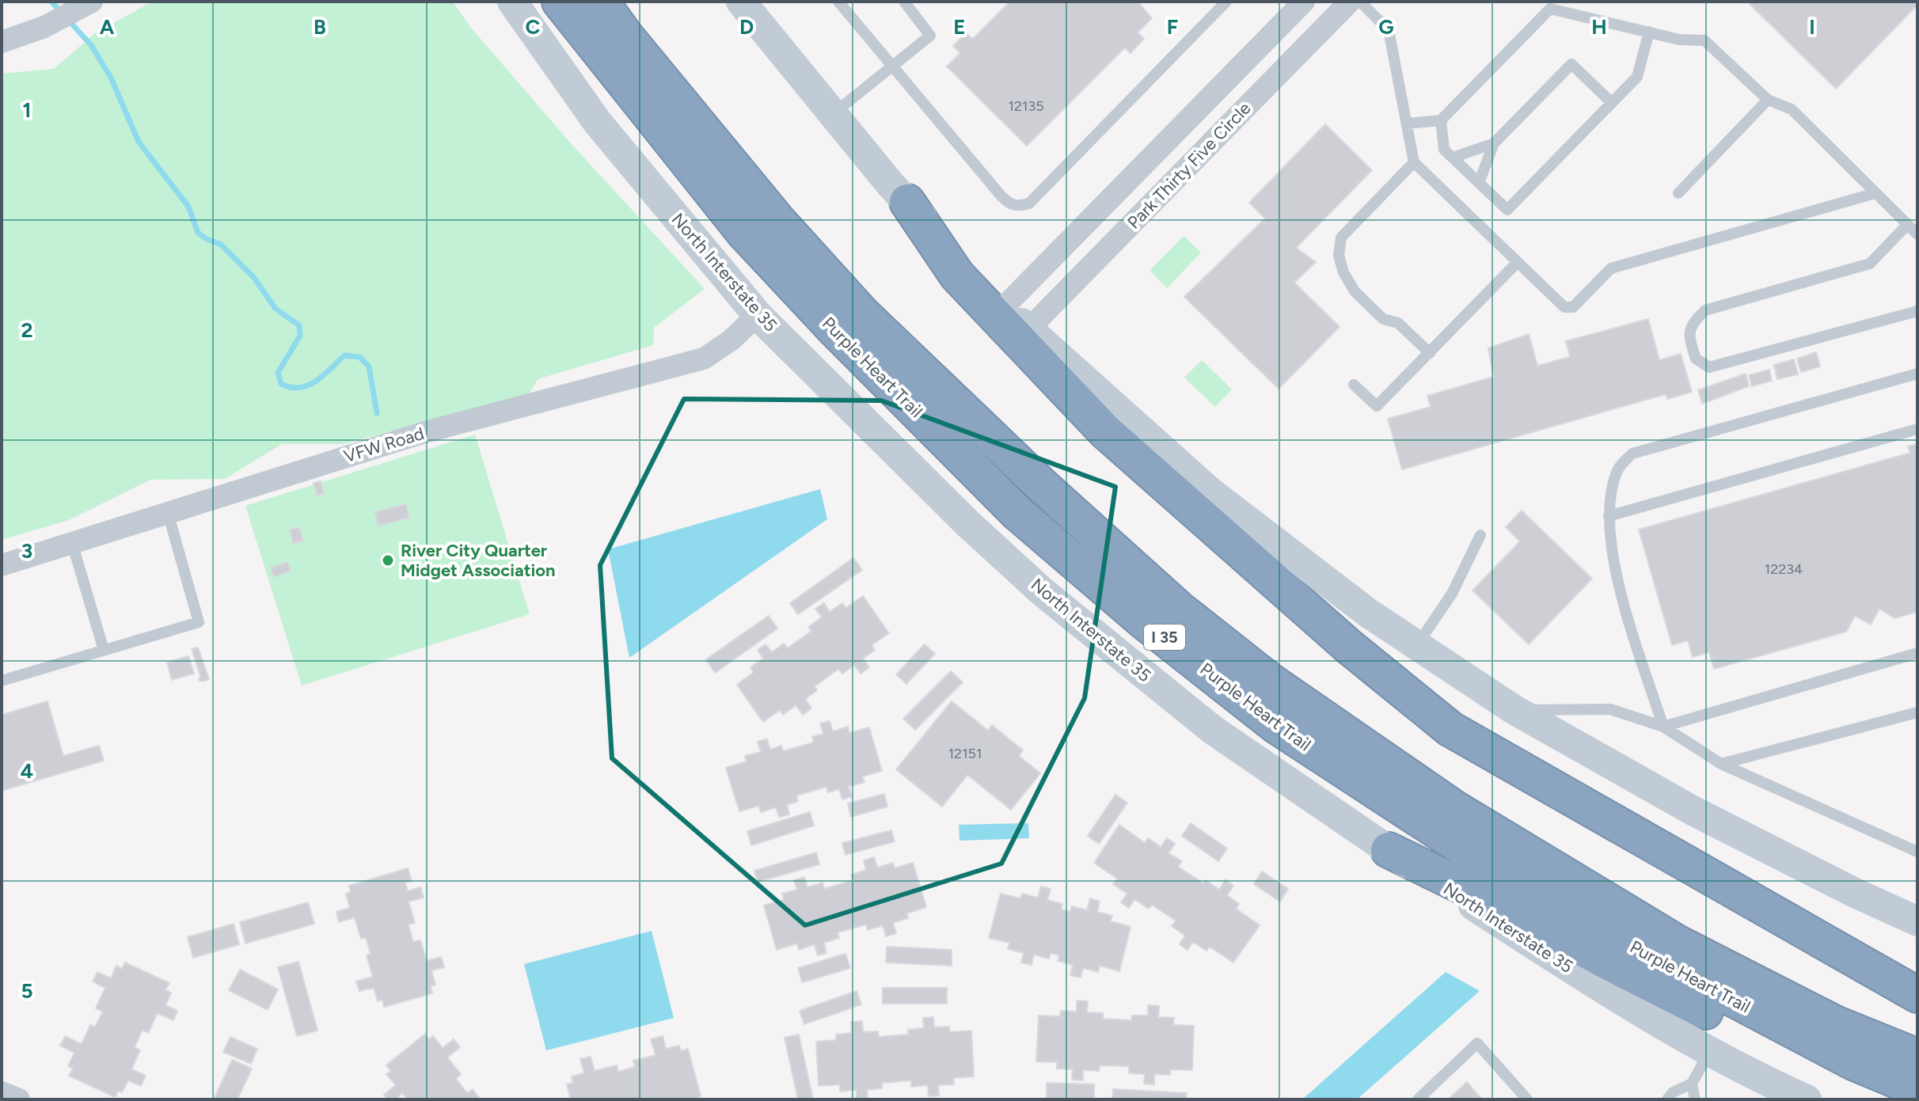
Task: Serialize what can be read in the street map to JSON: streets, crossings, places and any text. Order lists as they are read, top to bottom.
{
  "streets": {
    "highway": ["Purple Heart Trail", "I 35"],
    "main road": ["North Interstate 35"],
    "street": ["Park Thirty Five Circle", "VFW Road"]
  },
  "crossings": [
    ["North Interstate 35", "VFW Road"]
  ],
  "places": ["River City Quarter Midget Association"],
  "house_numbers": ["12135", "12234", "12151"],
  "grid": {
    "columns": [
      "A",
      "B",
      "C",
      "D",
      "E",
      "F",
      "G",
      "H",
      "I"
    ],
    "rows": [
      "1",
      "2",
      "3",
      "4",
      "5"
    ]
  }
}
